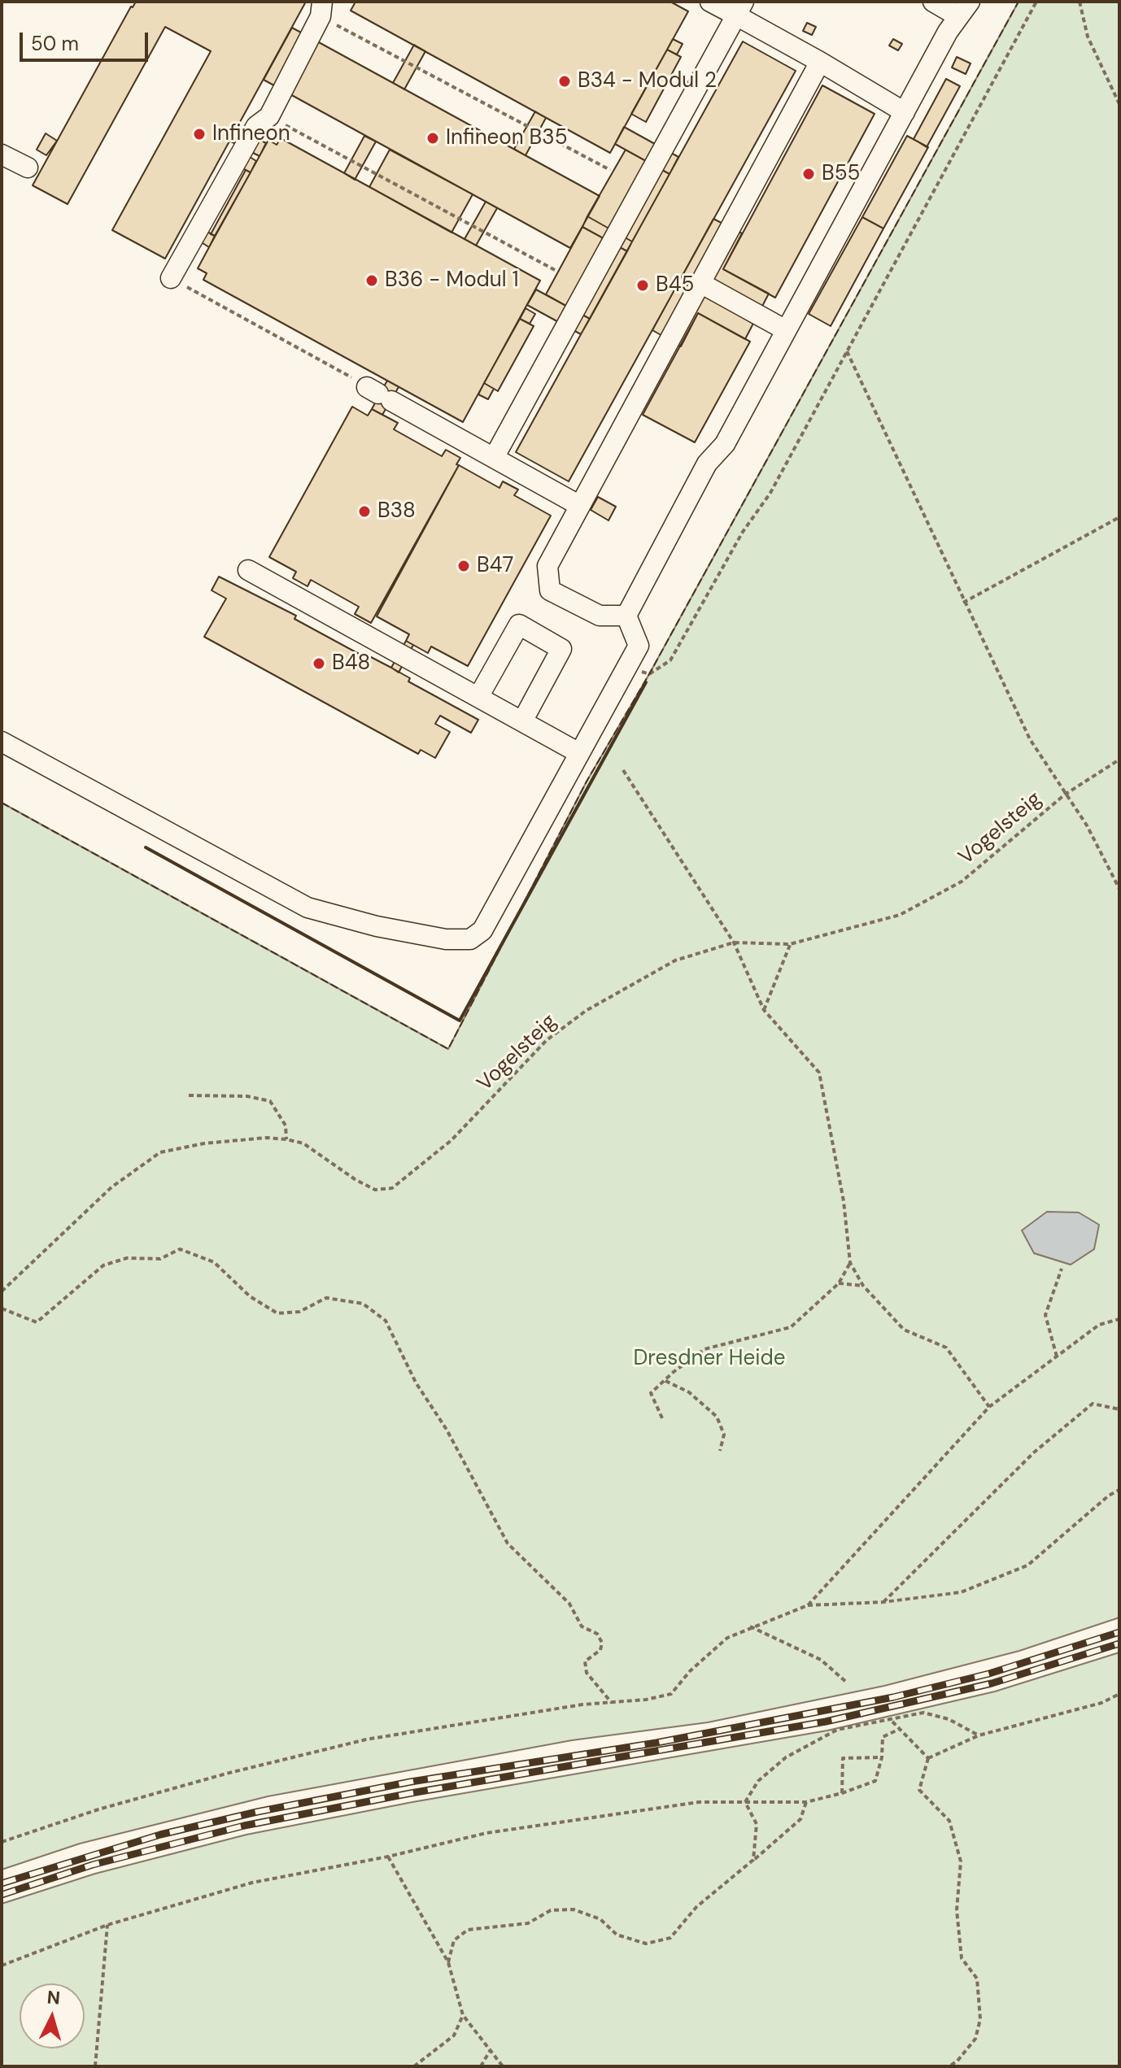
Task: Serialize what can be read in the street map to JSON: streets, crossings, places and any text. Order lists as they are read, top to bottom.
{
  "streets": {
    "path": ["Vogelsteig"]
  },
  "parks": ["Dresdner Heide"],
  "places": [
    "B34 - Modul 2",
    "Infineon",
    "Infineon B35",
    "B55",
    "B36 - Modul 1",
    "B45",
    "B38",
    "B47",
    "B48"
  ],
  "scale_bar": "50 m",
  "north": "top"
}
